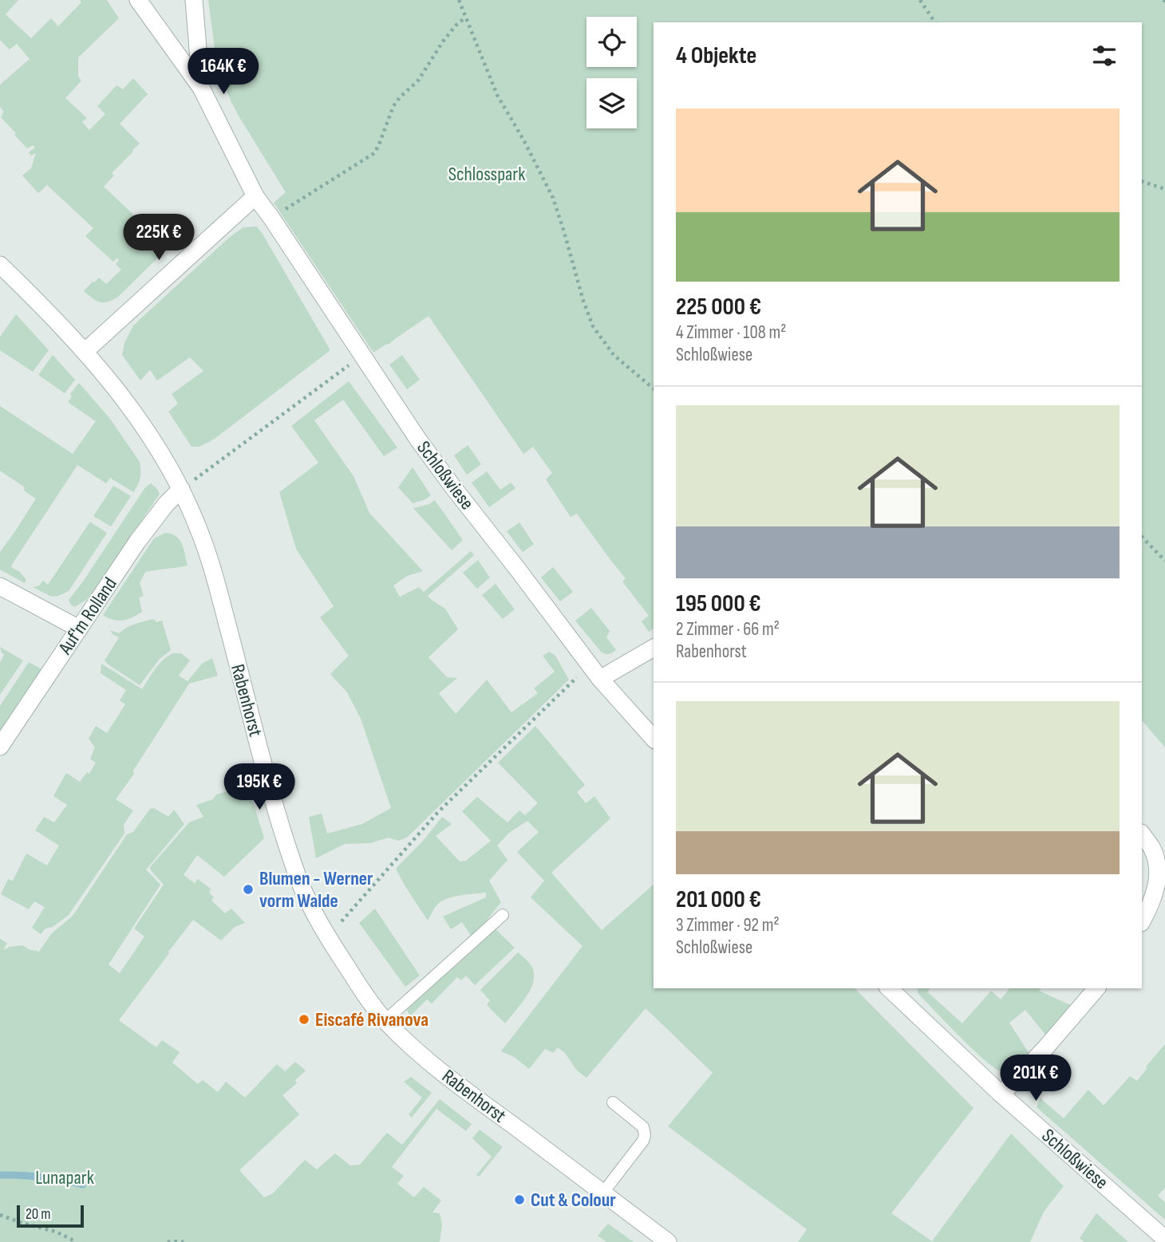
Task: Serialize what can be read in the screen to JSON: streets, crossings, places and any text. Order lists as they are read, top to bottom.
{
  "streets": {
    "street": ["Schloßwiese", "Auf'm Rolland", "Rabenhorst"]
  },
  "crossings": [
    ["Auf'm Rolland", "Rabenhorst"]
  ],
  "parks": ["Schlosspark", "Lunapark"],
  "places": ["Blumen - Werner vorm Walde", "Eiscafé Rivanova", "Cut & Colour"],
  "scale_bar": "20 m",
  "page": {
    "heading": "4 Objekte",
    "price": [
      "164K €",
      "225K €",
      "195K €",
      "201K €"
    ],
    "list": [
      {
        "name": "225 000 €",
        "note": "4 Zimmer · 108 m² · Schloßwiese"
      },
      {
        "name": "195 000 €",
        "note": "2 Zimmer · 66 m² · Rabenhorst"
      },
      {
        "name": "201 000 €",
        "note": "3 Zimmer · 92 m² · Schloßwiese"
      }
    ],
    "scale": "20 m"
  }
}
